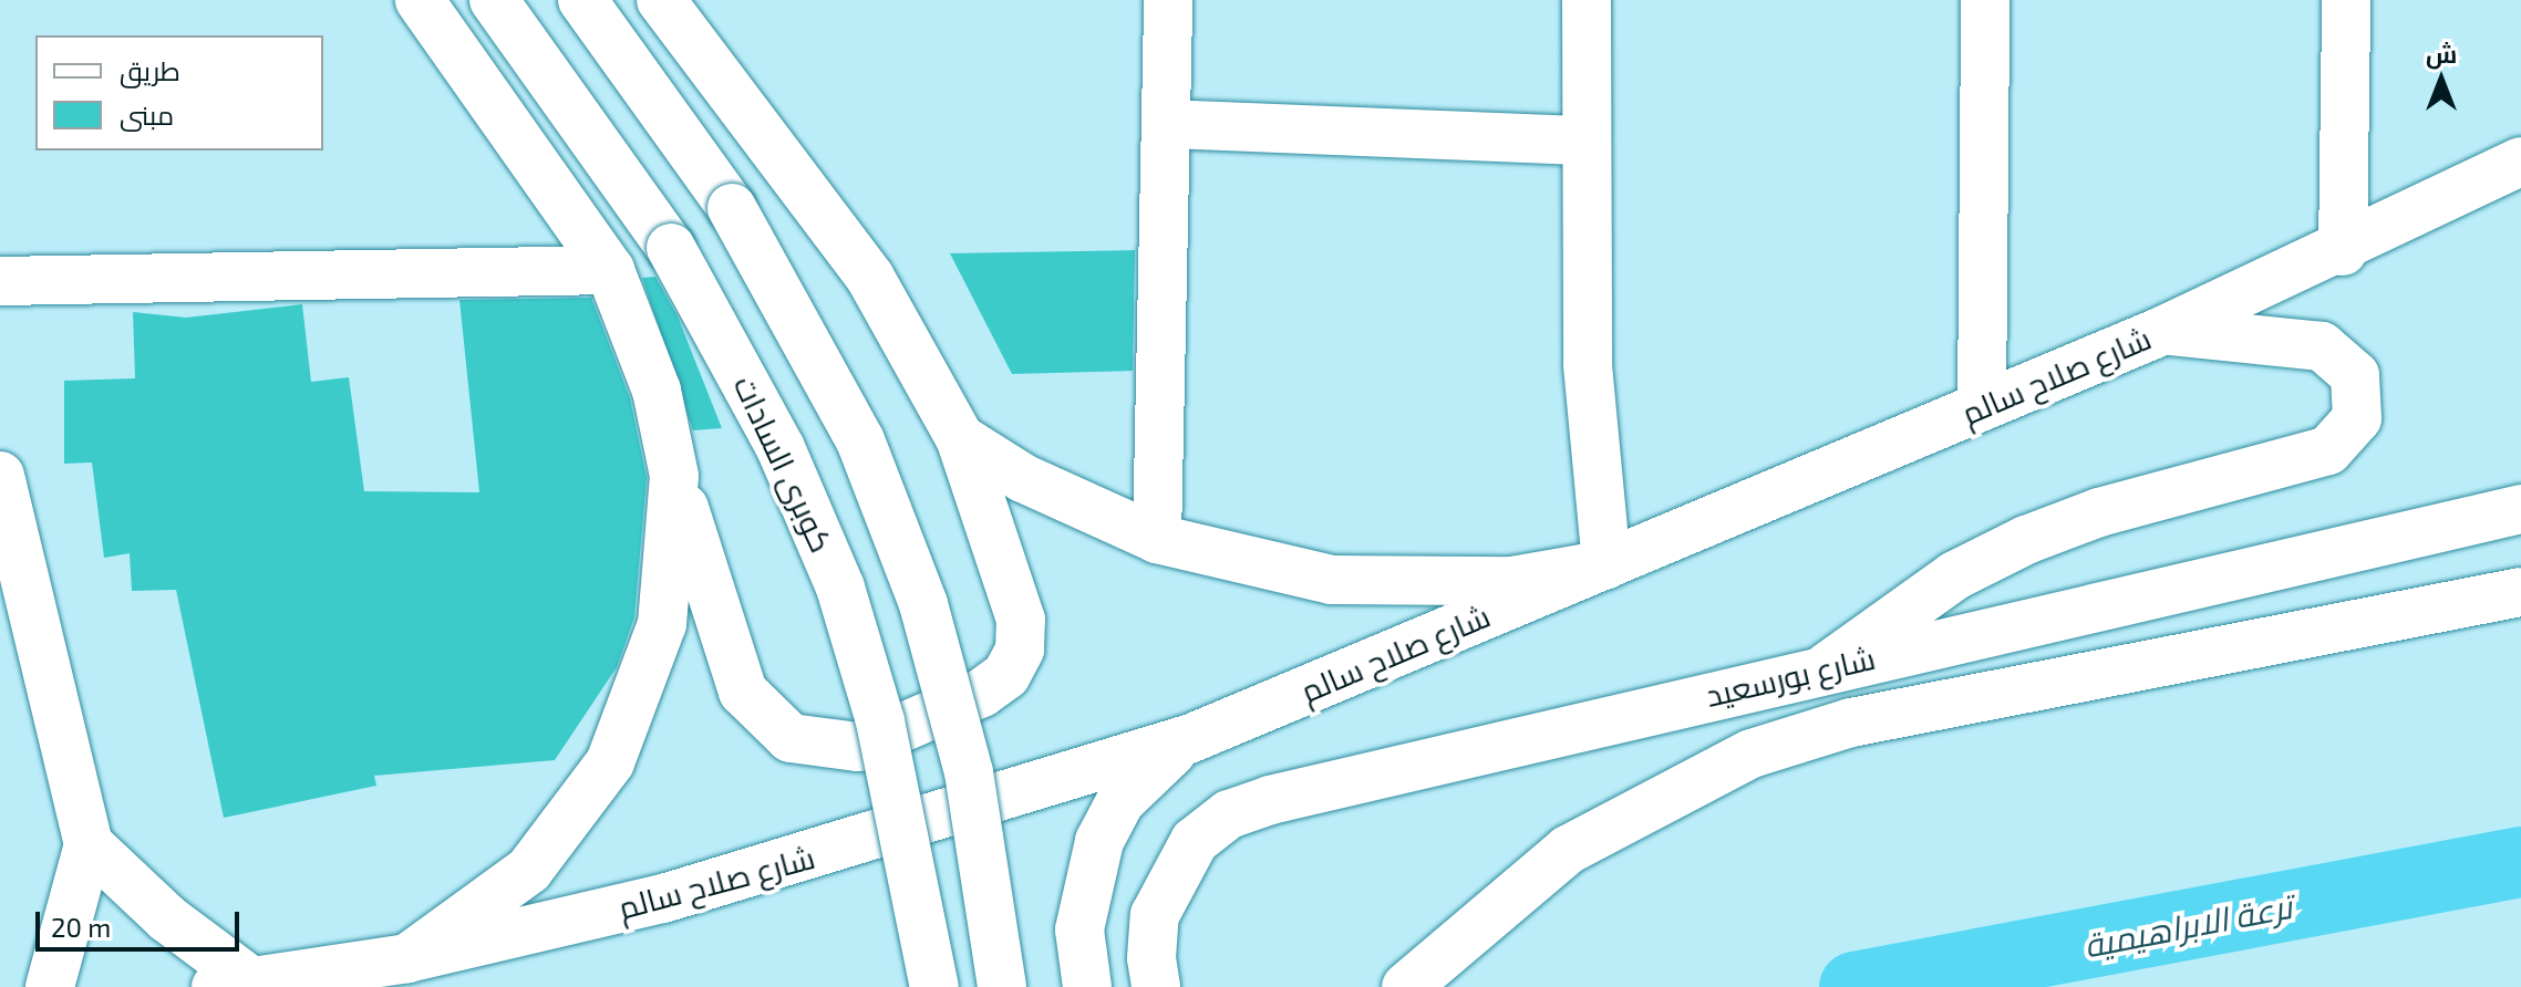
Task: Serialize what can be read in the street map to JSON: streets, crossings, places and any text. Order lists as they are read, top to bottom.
{
  "streets": {
    "main road": ["شارع صلاح سالم", "كوبرى السادات", "شارع بورسعيد"]
  },
  "water": ["ترعة الابراهيمية"],
  "legend": ["طريق", "مبنى"],
  "scale_bar": "20 m",
  "north": "top"
}
